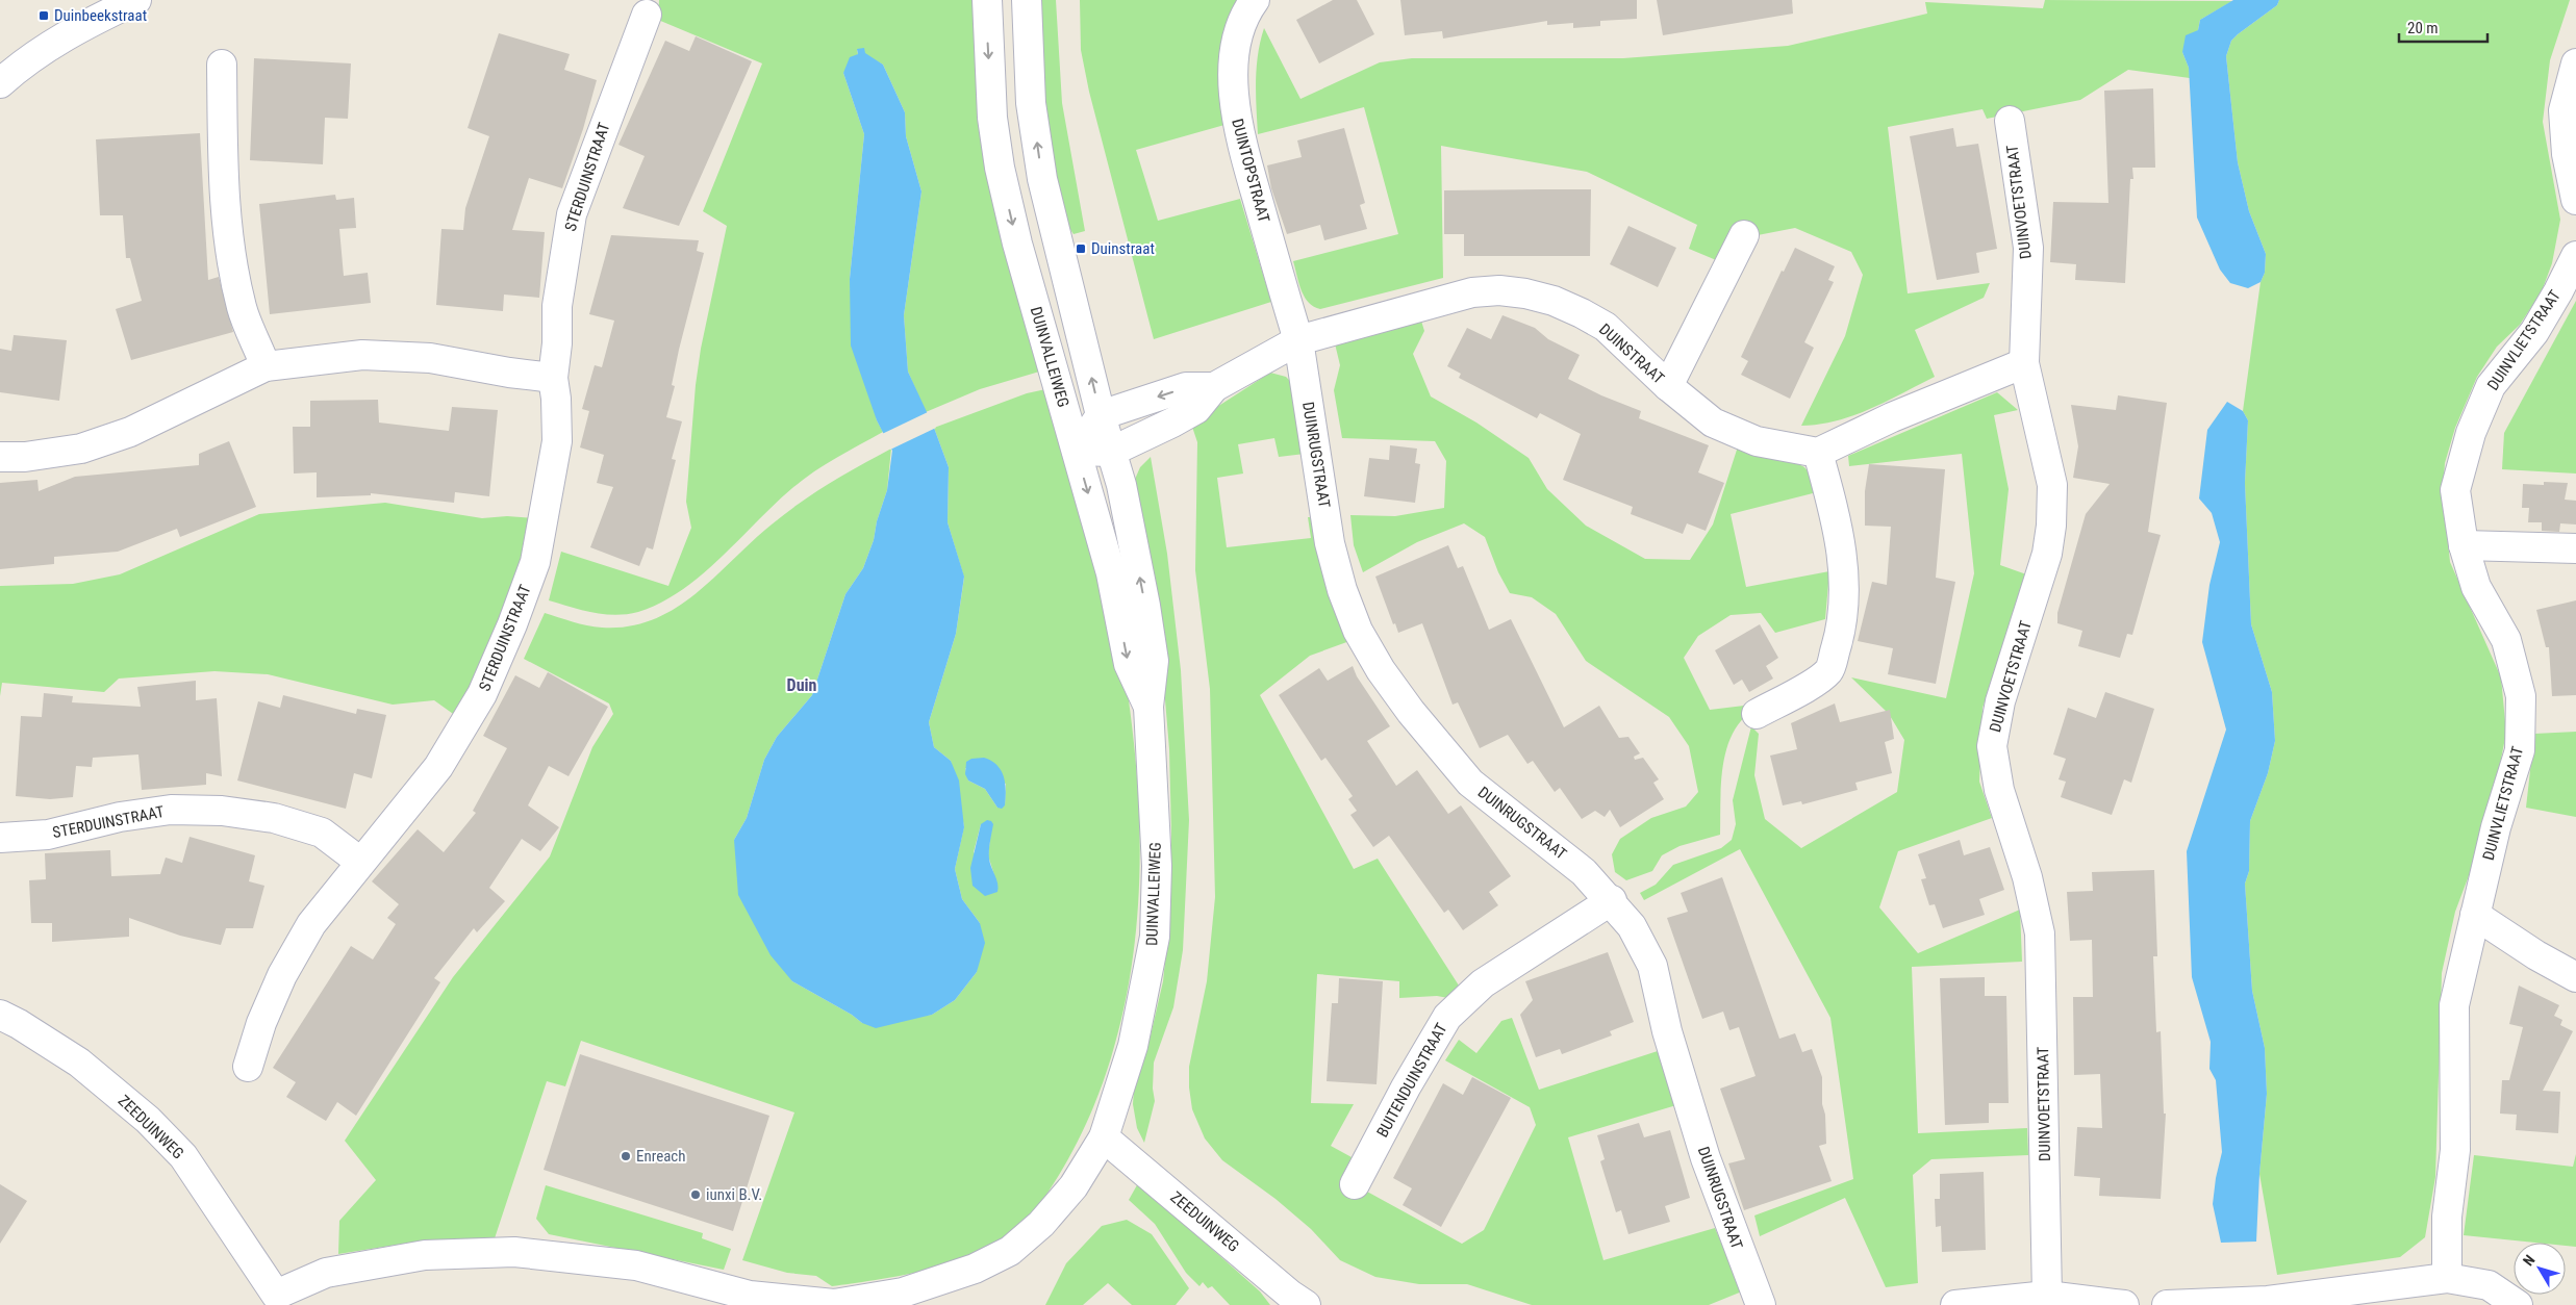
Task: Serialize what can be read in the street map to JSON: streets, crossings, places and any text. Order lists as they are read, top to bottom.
{
  "streets": {
    "street": [
      "DUINTOPSTRAAT",
      "STERDUINSTRAAT",
      "DUINVOETSTRAAT",
      "DUINVLIETSTRAAT",
      "DUINSTRAAT",
      "DUINVALLEIWEG",
      "DUINRUGSTRAAT",
      "BUITENDUINSTRAAT",
      "ZEEDUINWEG"
    ]
  },
  "crossings": [
    ["DUINTOPSTRAAT", "DUINSTRAAT"],
    ["DUINTOPSTRAAT", "DUINRUGSTRAAT"],
    ["DUINSTRAAT", "DUINVALLEIWEG"],
    ["DUINSTRAAT", "DUINRUGSTRAAT"],
    ["DUINVALLEIWEG", "ZEEDUINWEG"],
    ["DUINRUGSTRAAT", "BUITENDUINSTRAAT"]
  ],
  "districts": ["Duin"],
  "places": {
    "transit": ["Duinbeekstraat", "Duinstraat"],
    "other": ["Enreach", "iunxi B.V."]
  },
  "scale_bar": "20 m",
  "north": "top left"
}
